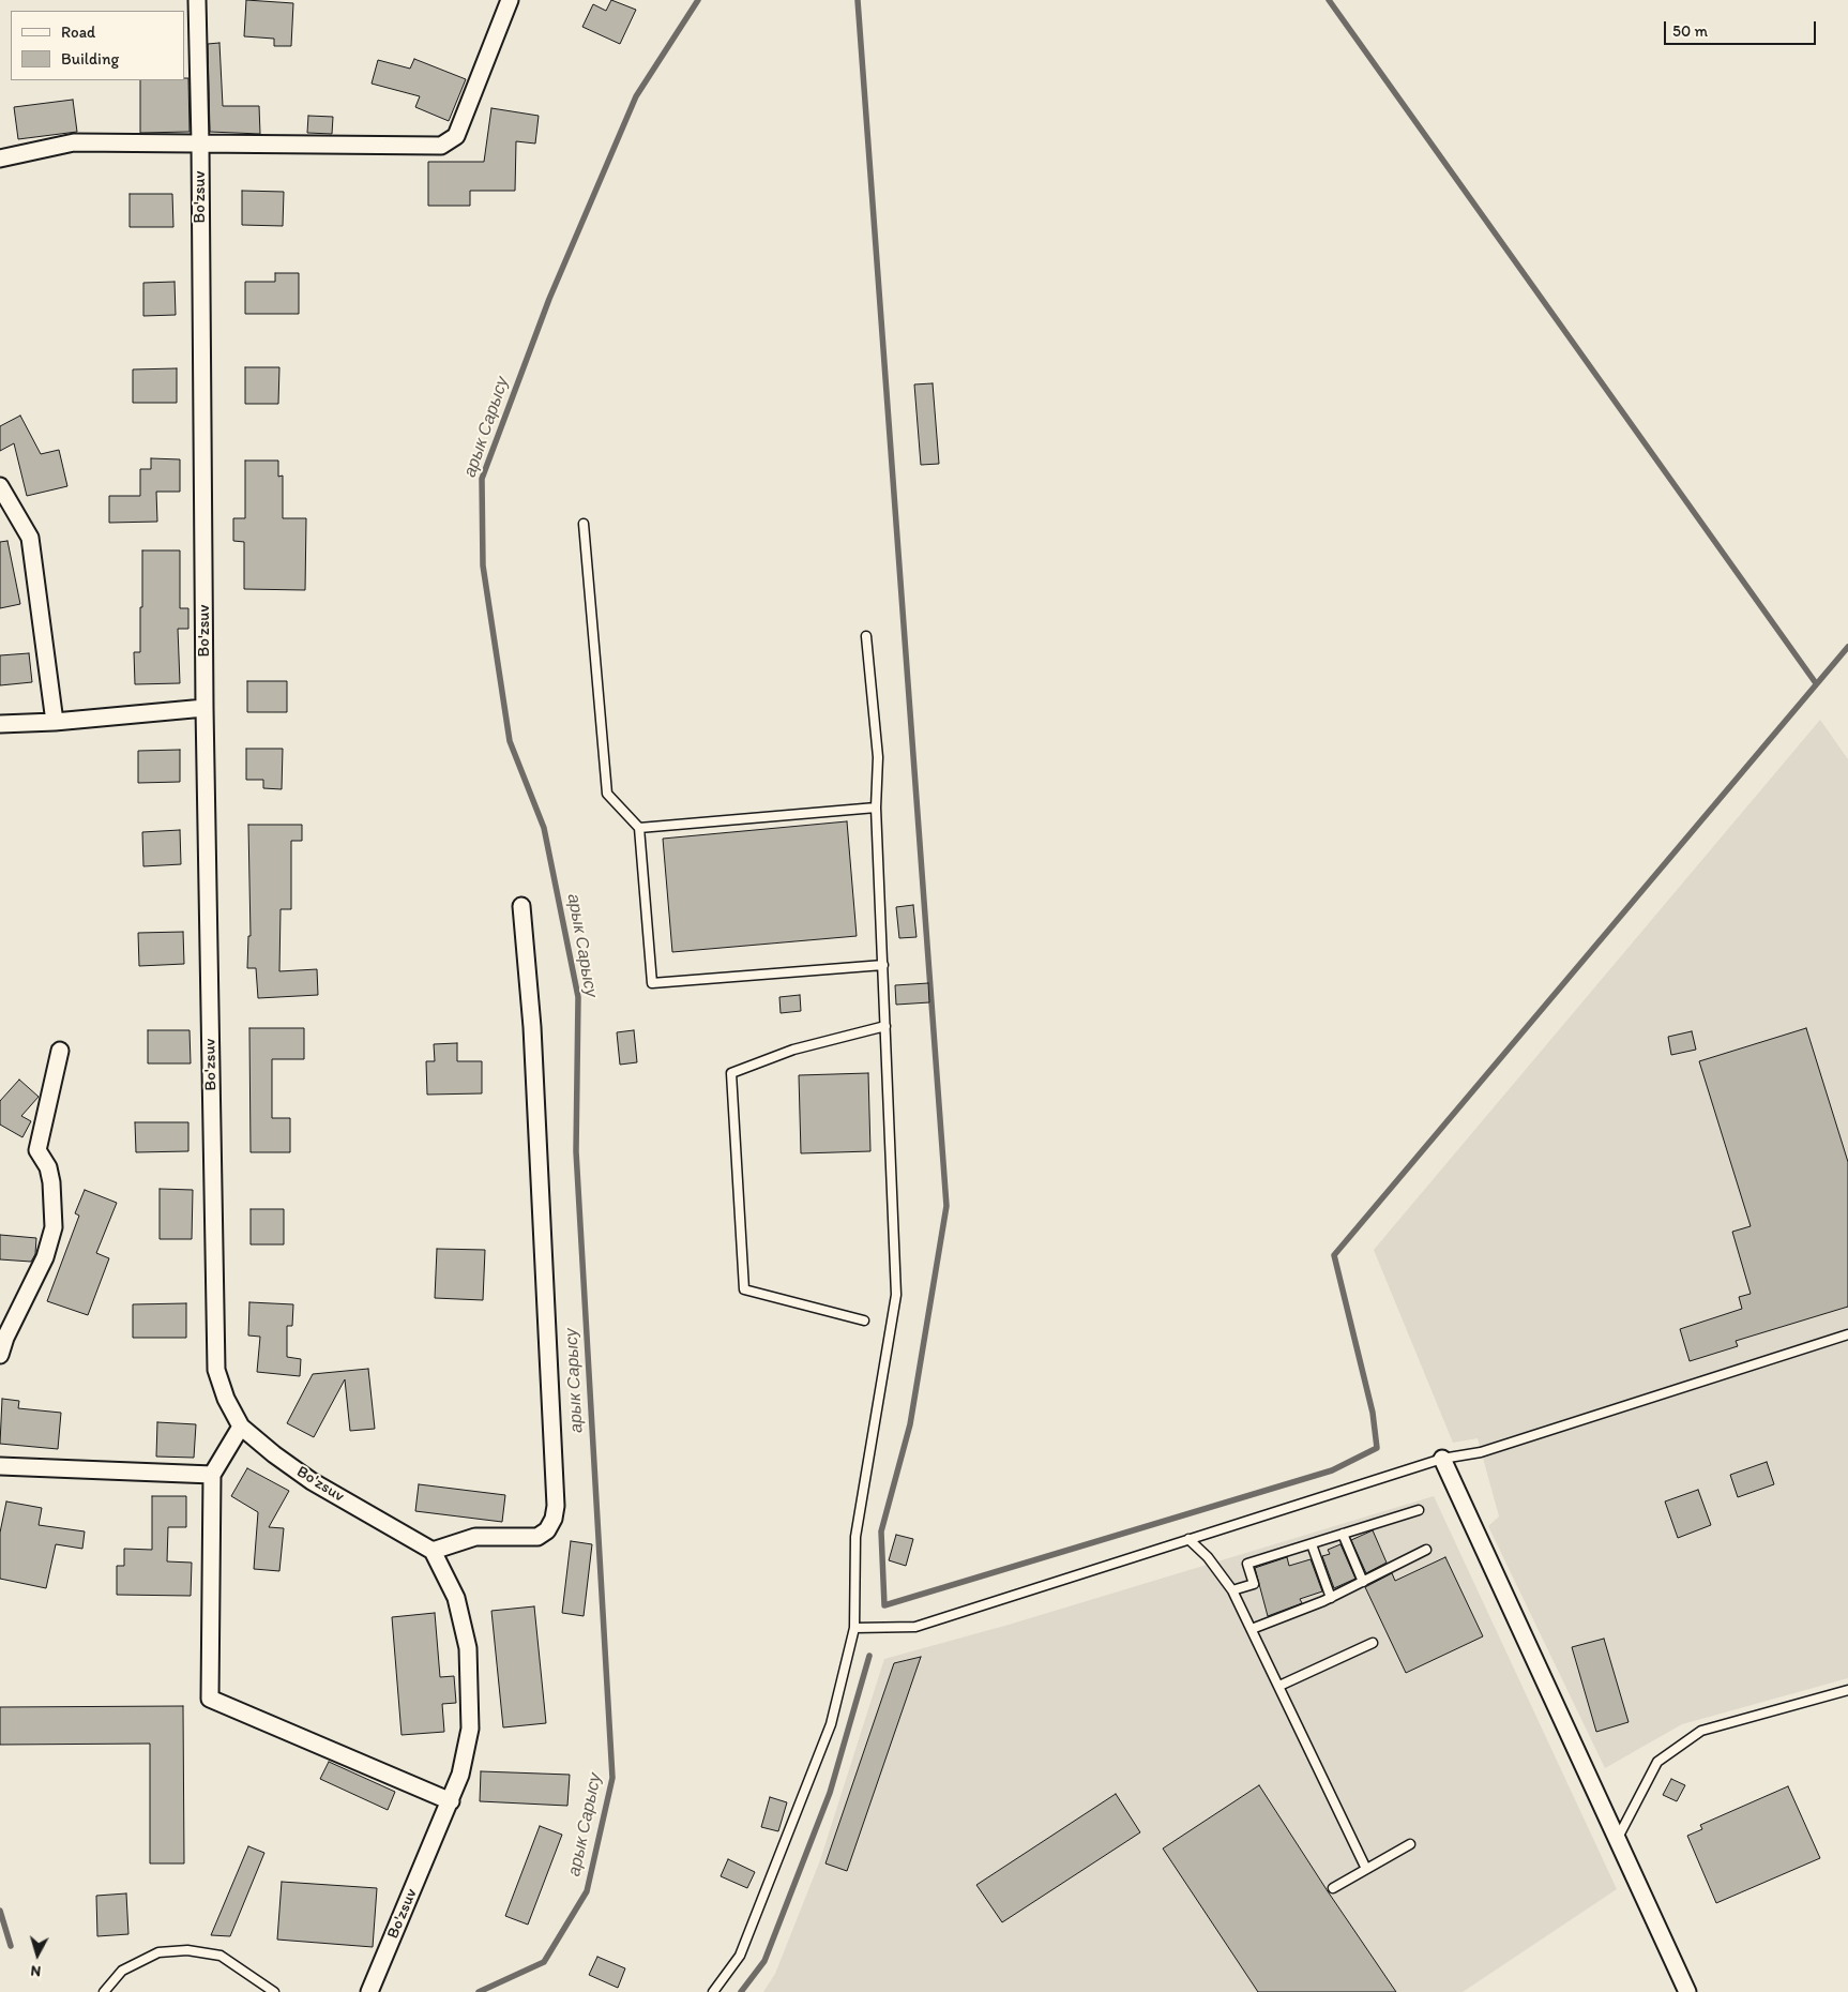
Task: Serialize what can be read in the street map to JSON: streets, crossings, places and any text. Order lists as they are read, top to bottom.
{
  "streets": {
    "street": ["Bo'zsuv"]
  },
  "water": ["арык Сарысу"],
  "legend": ["Road", "Building"],
  "scale_bar": "50 m",
  "north": "bottom"
}
